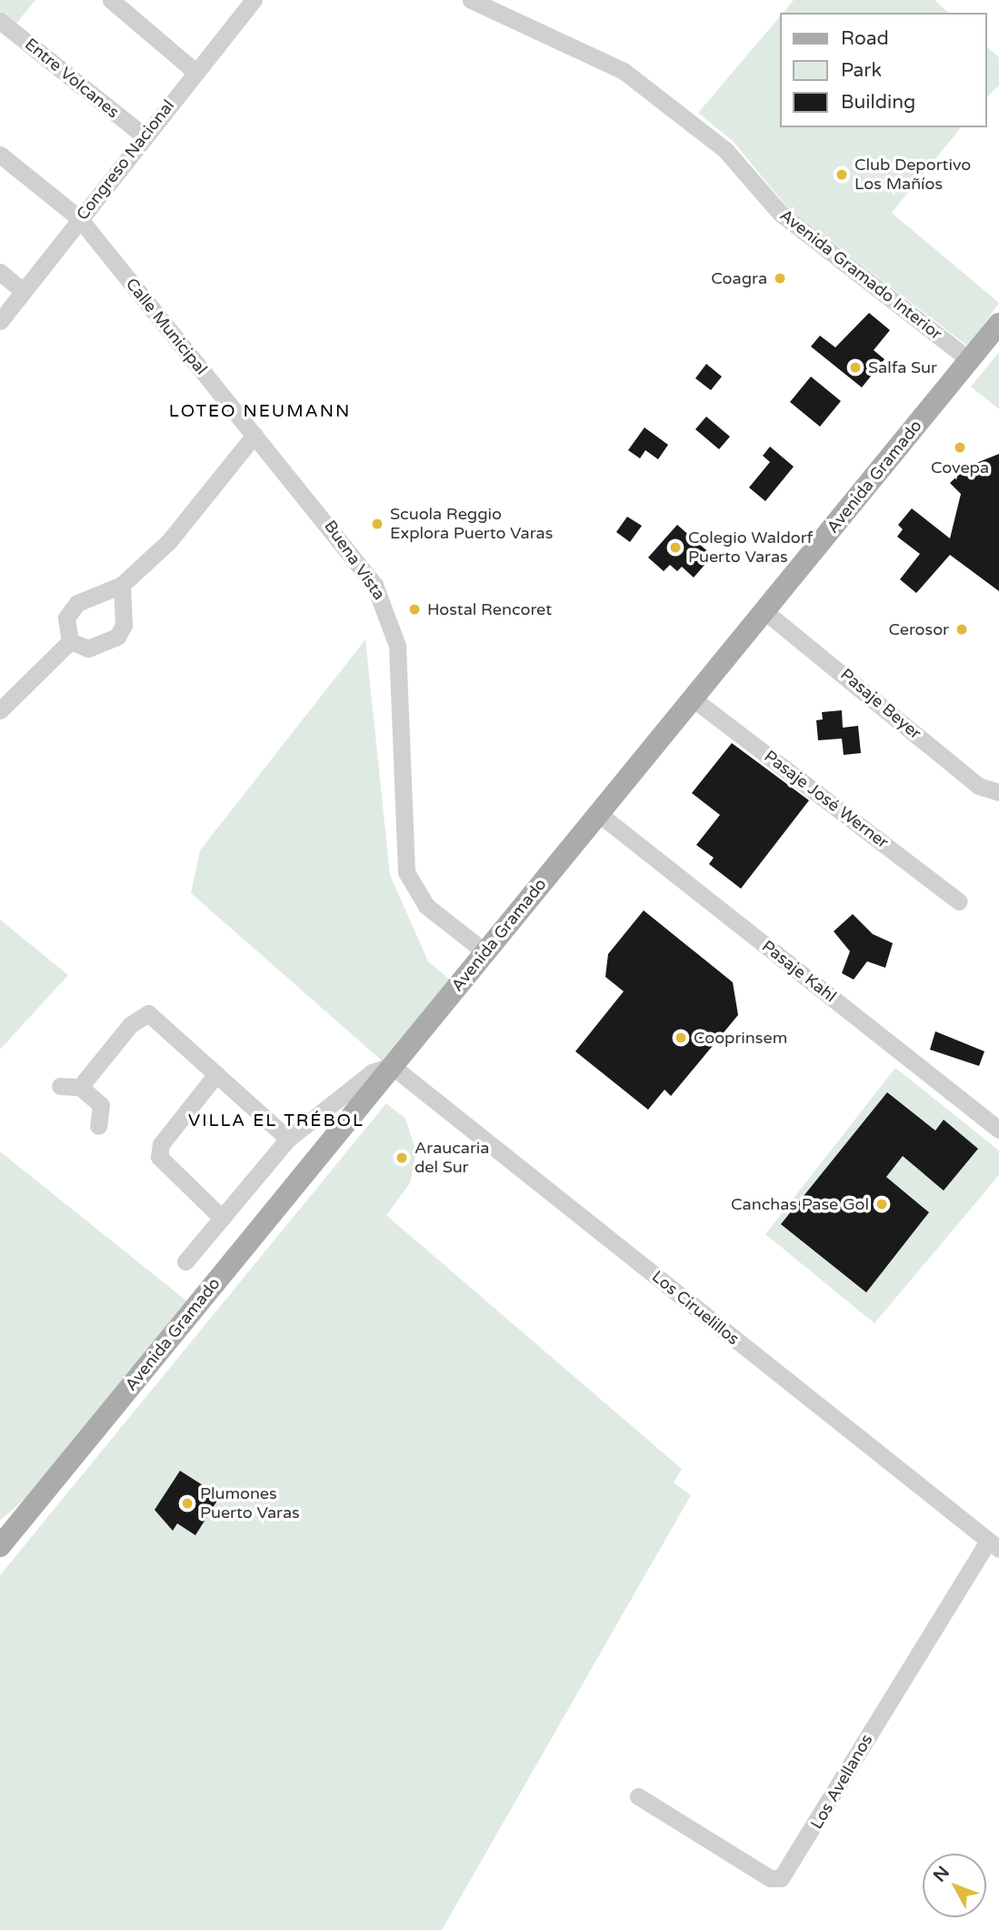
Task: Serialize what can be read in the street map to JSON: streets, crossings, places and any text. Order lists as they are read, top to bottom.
{
  "streets": {
    "main road": ["Avenida Gramado"],
    "street": [
      "Entre Volcanes",
      "Congreso Nacional",
      "Avenida Gramado Interior",
      "Calle Municipal",
      "Buena Vista",
      "Pasaje Beyer",
      "Pasaje José Werner",
      "Pasaje Kahl",
      "Los Ciruelillos",
      "Los Avellanos"
    ]
  },
  "crossings": [
    ["Entre Volcanes", "Congreso Nacional"],
    ["Congreso Nacional", "Calle Municipal"],
    ["Avenida Gramado Interior", "Avenida Gramado"],
    ["Calle Municipal", "Buena Vista"],
    ["Avenida Gramado", "Buena Vista"],
    ["Avenida Gramado", "Pasaje Beyer"],
    ["Avenida Gramado", "Pasaje José Werner"],
    ["Avenida Gramado", "Pasaje Kahl"],
    ["Avenida Gramado", "Los Ciruelillos"],
    ["Los Ciruelillos", "Los Avellanos"]
  ],
  "districts": ["LOTEO NEUMANN", "VILLA EL TRÉBOL"],
  "places": [
    "Club Deportivo Los Mañíos",
    "Coagra",
    "Salfa Sur",
    "Covepa",
    "Scuola Reggio Explora Puerto Varas",
    "Colegio Waldorf Puerto Varas",
    "Hostal Rencoret",
    "Cerosor",
    "Cooprinsem",
    "Araucaria del Sur",
    "Canchas Pase Gol",
    "Plumones Puerto Varas"
  ],
  "legend": ["Road", "Park", "Building"],
  "north": "top left"
}
